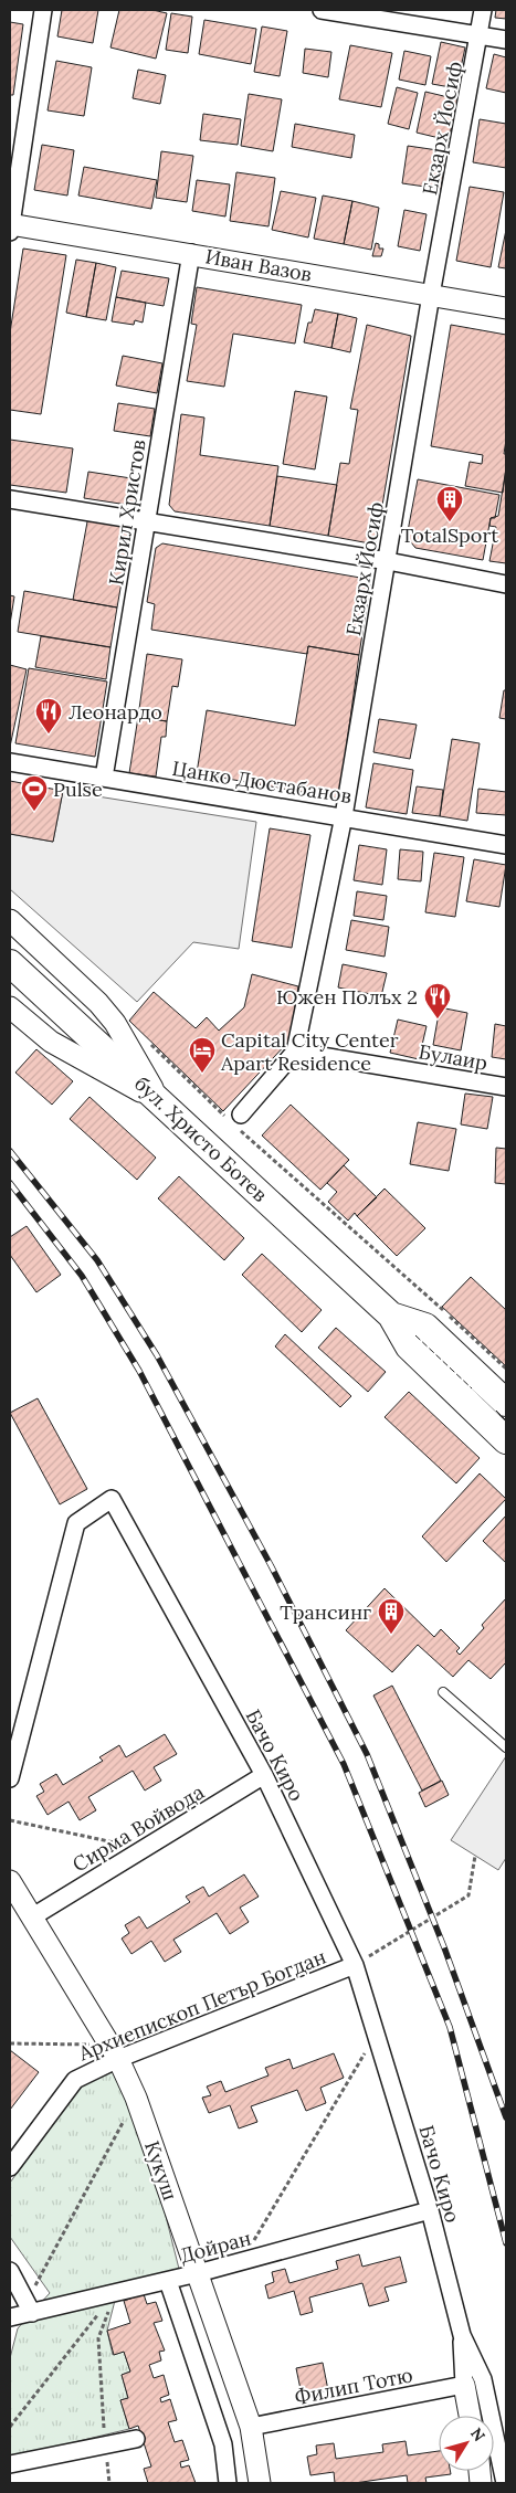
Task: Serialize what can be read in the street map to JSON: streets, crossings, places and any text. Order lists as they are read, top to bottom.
{
  "streets": {
    "main road": ["бул. Христо Ботев"],
    "street": [
      "Екзарх Йосиф",
      "Иван Вазов",
      "Кирил Христов",
      "Цанко Дюстабанов",
      "Булаир",
      "Бачо Киро",
      "Сирма Войвода",
      "Архиепископ Петър Богдан",
      "Кукуш",
      "Дойран",
      "Филип Тотю"
    ]
  },
  "crossings": [
    ["Екзарх Йосиф", "Иван Вазов"],
    ["Екзарх Йосиф", "Цанко Дюстабанов"],
    ["Екзарх Йосиф", "Булаир"],
    ["Иван Вазов", "Кирил Христов"],
    ["Кирил Христов", "Цанко Дюстабанов"],
    ["Бачо Киро", "Сирма Войвода"],
    ["Бачо Киро", "Архиепископ Петър Богдан"],
    ["Бачо Киро", "Дойран"],
    ["Бачо Киро", "Филип Тотю"],
    ["Сирма Войвода", "Кукуш"],
    ["Архиепископ Петър Богдан", "Кукуш"],
    ["Кукуш", "Дойран"],
    ["Кукуш", "Филип Тотю"]
  ],
  "places": {
    "building": ["TotalSport", "Трансинг"],
    "restaurant": ["Леонардо", "Южен Полъх 2"],
    "sports": ["Pulse"],
    "hotel": ["Capital City Center Apart Residence"]
  },
  "north": "top right"
}
